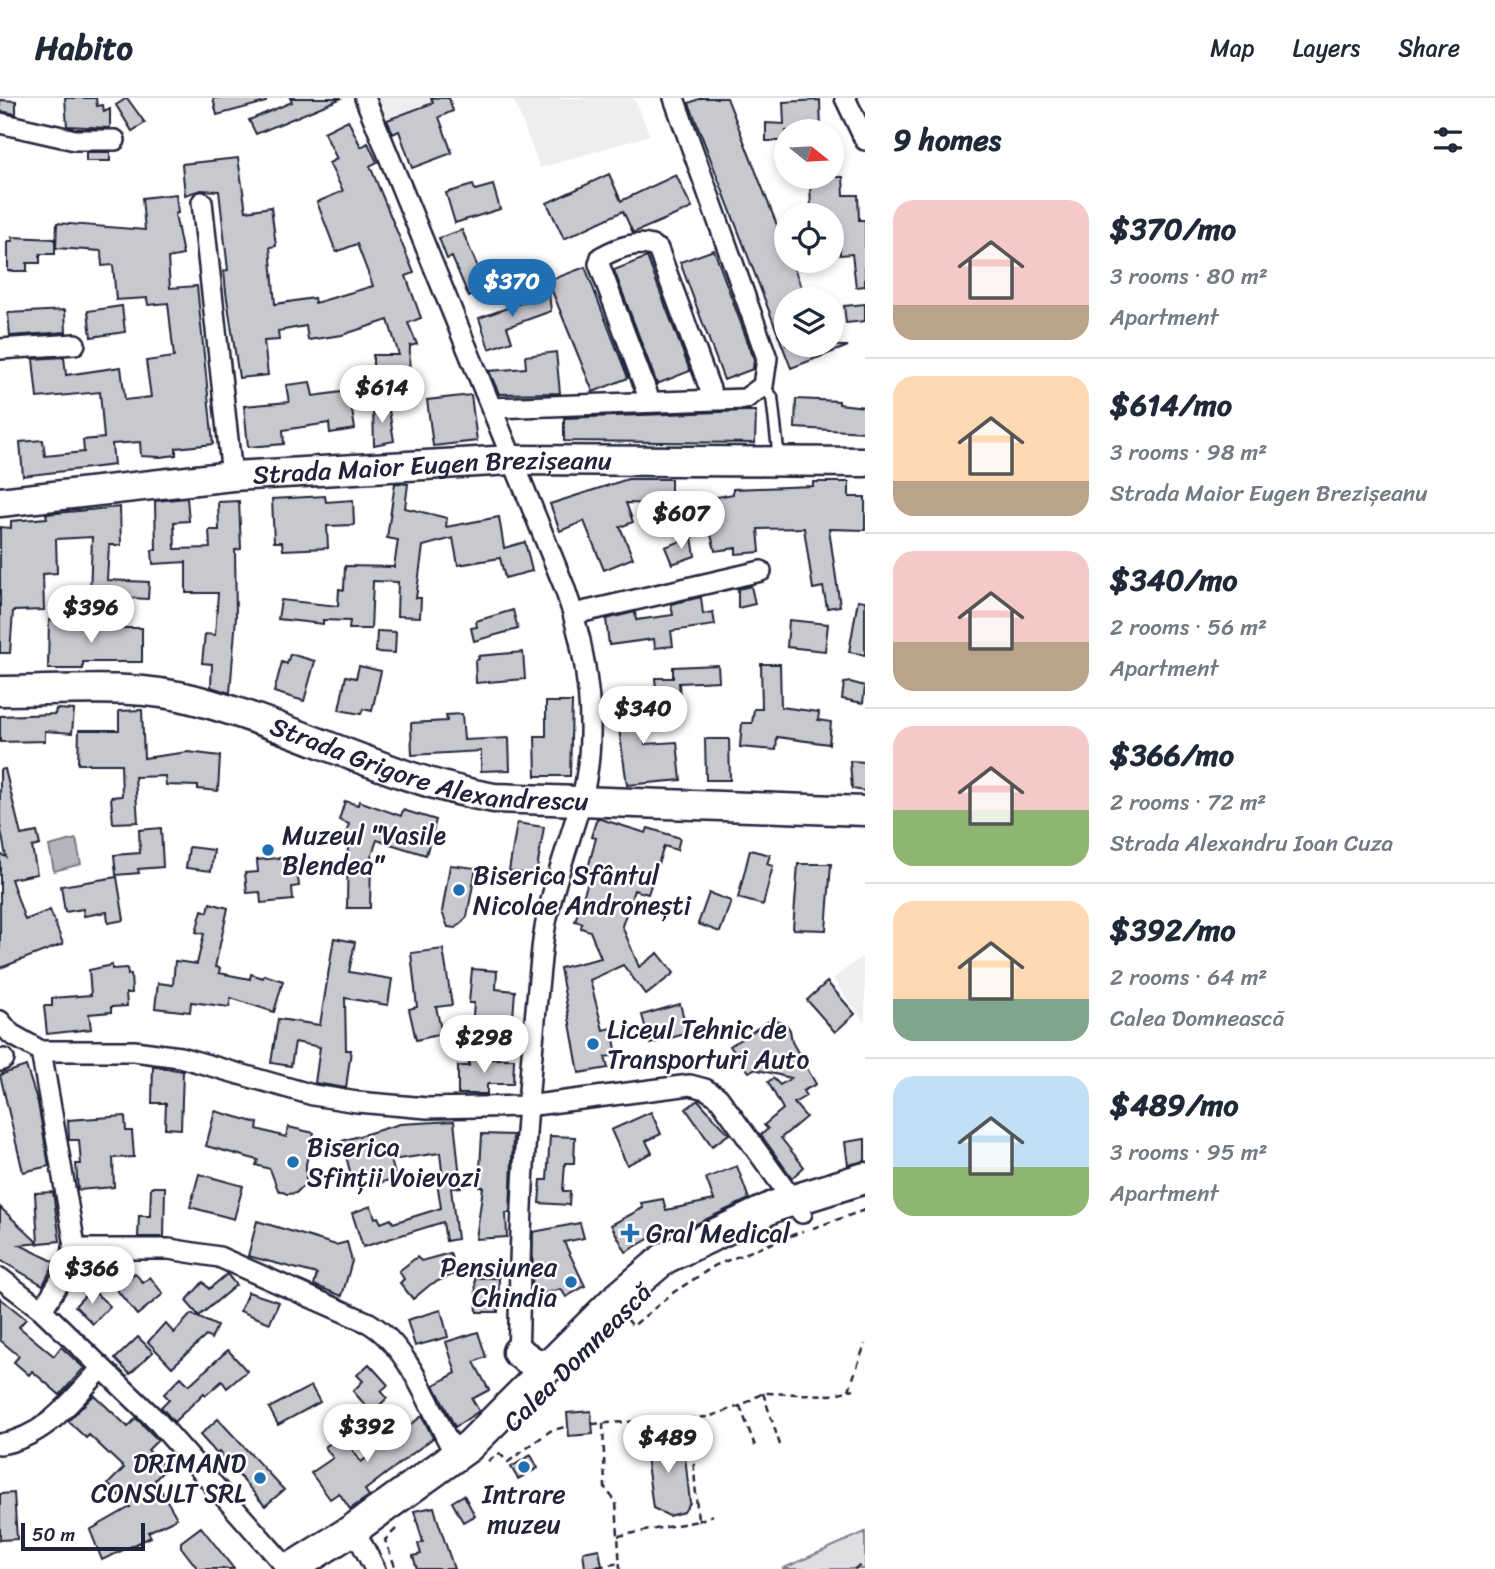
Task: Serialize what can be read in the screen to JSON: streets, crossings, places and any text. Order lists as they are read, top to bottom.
{
  "streets": {
    "main road": ["Calea Domnească"],
    "street": ["Strada Maior Eugen Brezișeanu", "Strada Grigore Alexandrescu"]
  },
  "places": {
    "other": [
      "Muzeul \"Vasile Blendea\"",
      "Biserica Sfântul Nicolae Andronești",
      "Liceul Tehnic de Transporturi Auto",
      "Biserica Sfinții Voievozi",
      "Pensiunea Chindia",
      "Intrare muzeu",
      "DRIMAND CONSULT SRL"
    ],
    "health": ["Gral Medical"]
  },
  "scale_bar": "50 m",
  "north": "right",
  "page": {
    "header": "Habito",
    "nav": ["Map", "Layers", "Share"],
    "heading": "9 homes",
    "list": [
      {
        "name": "$370/mo",
        "note": "3 rooms · 80 m² · Apartment"
      },
      {
        "name": "$614/mo",
        "note": "3 rooms · 98 m² · Strada Maior Eugen Brezișeanu"
      },
      {
        "name": "$340/mo",
        "note": "2 rooms · 56 m² · Apartment"
      },
      {
        "name": "$366/mo",
        "note": "2 rooms · 72 m² · Strada Alexandru Ioan Cuza"
      },
      {
        "name": "$392/mo",
        "note": "2 rooms · 64 m² · Calea Domnească"
      },
      {
        "name": "$489/mo",
        "note": "3 rooms · 95 m² · Apartment"
      }
    ],
    "price": [
      "$370",
      "$614",
      "$607",
      "$396",
      "$340",
      "$298",
      "$366",
      "$392",
      "$489"
    ],
    "scale": "50 m"
  }
}
